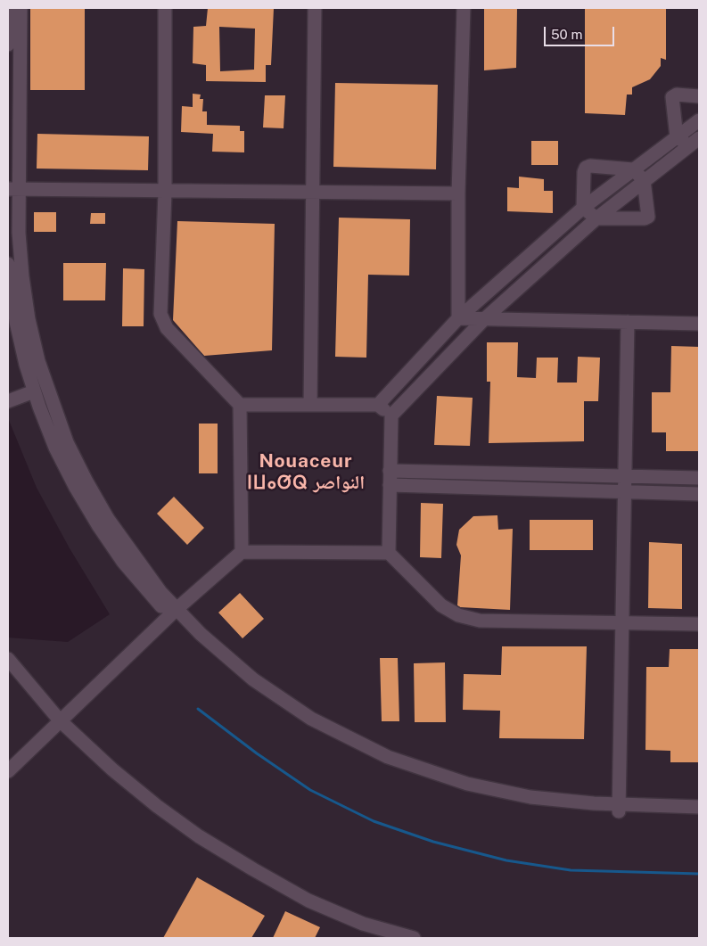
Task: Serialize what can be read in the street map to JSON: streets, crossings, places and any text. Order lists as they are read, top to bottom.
{
  "districts": ["Nouaceur ⵏⵡⴰⵚⵕ النواصر"],
  "scale_bar": "50 m"
}
